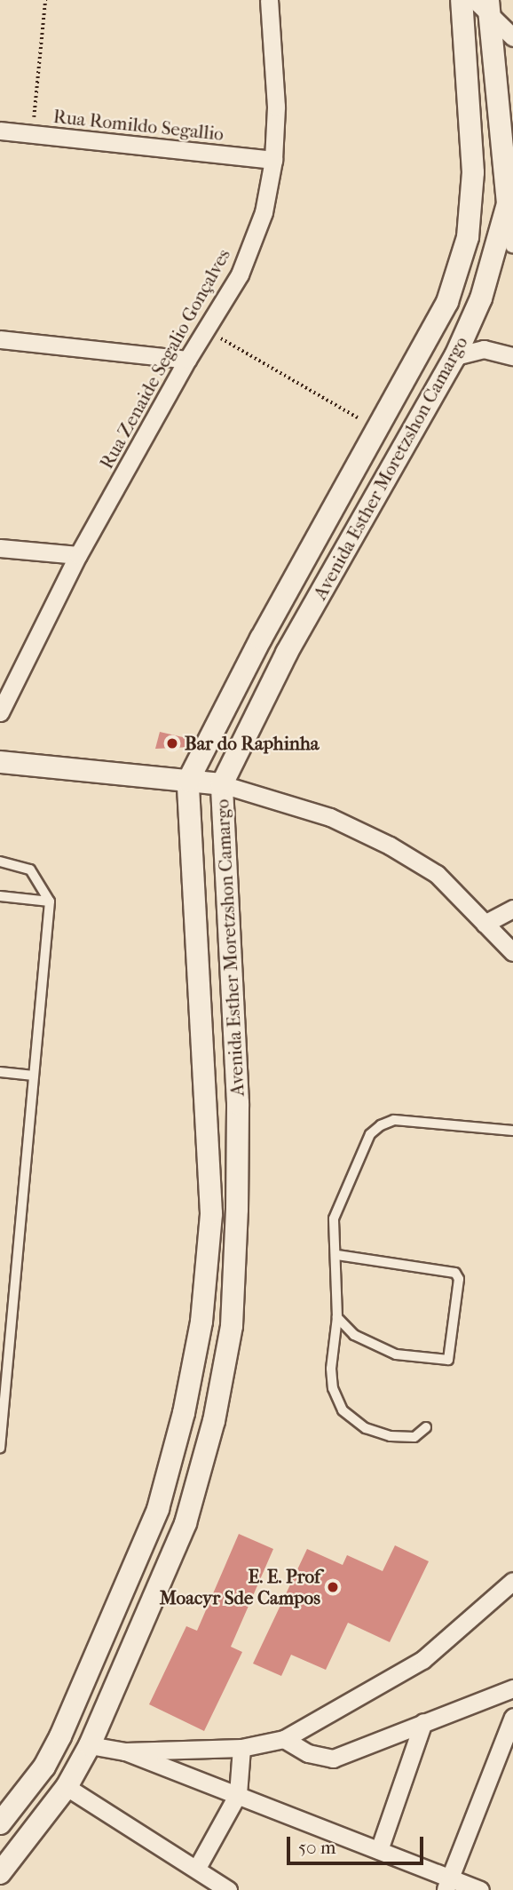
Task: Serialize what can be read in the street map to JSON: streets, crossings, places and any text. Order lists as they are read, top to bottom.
{
  "streets": {
    "street": ["Rua Romildo Segallio", "Rua Zenaide Segalio Gonçalves", "Avenida Esther Moretzshon Camargo"]
  },
  "crossings": [
    ["Rua Romildo Segallio", "Rua Zenaide Segalio Gonçalves"]
  ],
  "places": ["Bar do Raphinha", "E. E. Prof Moacyr Sde Campos"],
  "scale_bar": "50 m"
}
